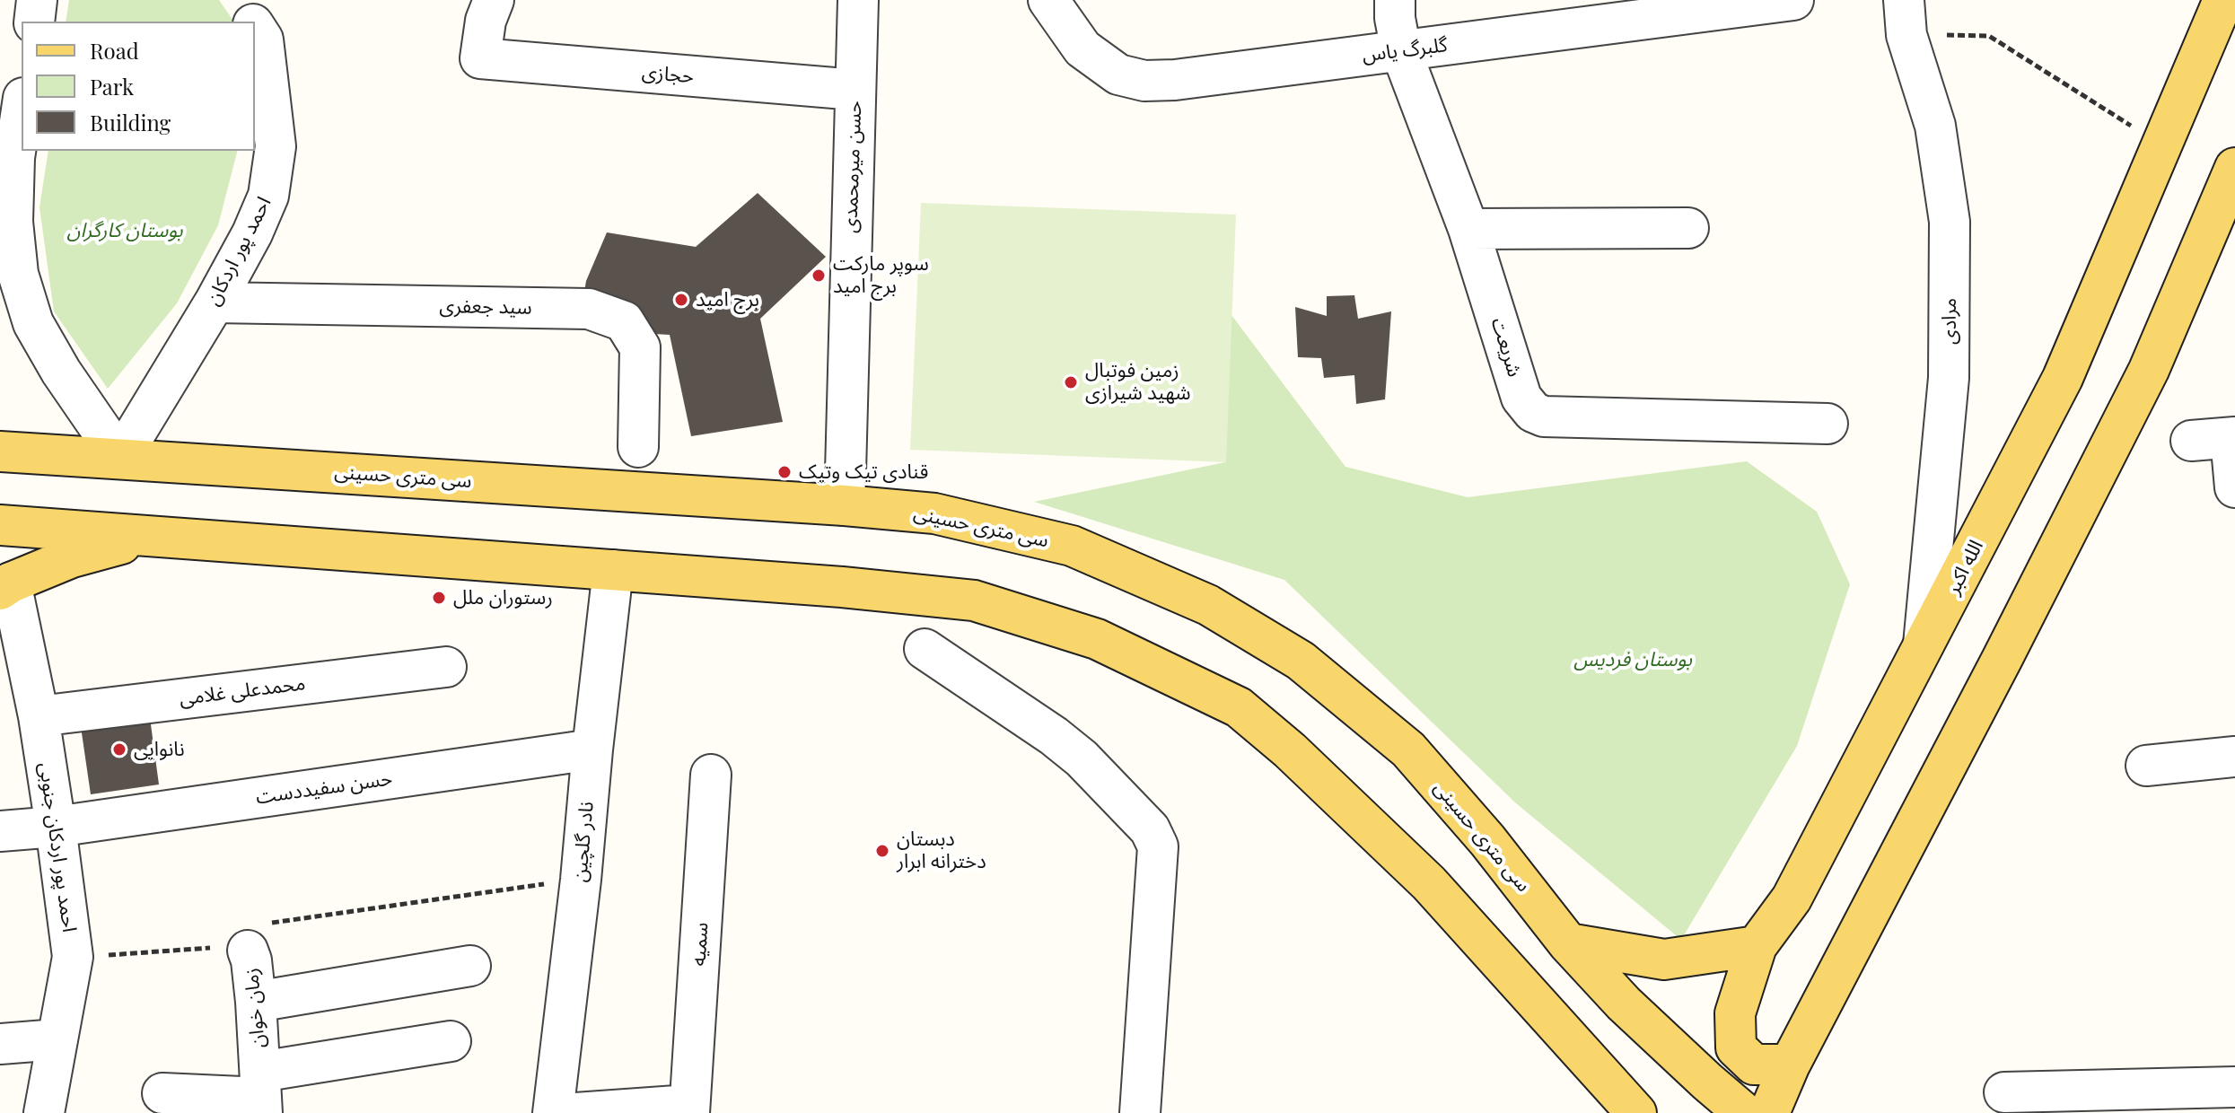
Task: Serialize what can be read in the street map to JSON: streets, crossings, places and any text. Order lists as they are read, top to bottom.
{
  "streets": {
    "main road": ["سی متری حسینی", "الله اکبر"],
    "street": [
      "گلبرگ یاس",
      "حجازی",
      "حسن میرمحمدی",
      "احمد پور اردکان",
      "سید جعفری",
      "مرادی",
      "شریعت",
      "محمدعلی غلامی",
      "حسن سفیددست",
      "نادر گلچین",
      "احمد پور اردکان جنوبی",
      "سمیه",
      "زمان خوان"
    ]
  },
  "crossings": [
    ["گلبرگ یاس", "شریعت"],
    ["حجازی", "حسن میرمحمدی"],
    ["حسن میرمحمدی", "سی متری حسینی"],
    ["احمد پور اردکان", "سید جعفری"],
    ["احمد پور اردکان", "سی متری حسینی"],
    ["مرادی", "الله اکبر"],
    ["محمدعلی غلامی", "احمد پور اردکان جنوبی"],
    ["حسن سفیددست", "نادر گلچین"],
    ["حسن سفیددست", "احمد پور اردکان جنوبی"],
    ["احمد پور اردکان جنوبی", "زمان خوان"]
  ],
  "parks": ["بوستان کارگران", "بوستان فردیس"],
  "places": [
    "سوپر مارکت برج امید",
    "برج امید",
    "زمین فوتبال شهید شیرازی",
    "قنادی تیک وتیک",
    "رستوران ملل",
    "نانوایی",
    "دبستان دخترانه ابرار"
  ],
  "legend": ["Road", "Park", "Building"]
}
